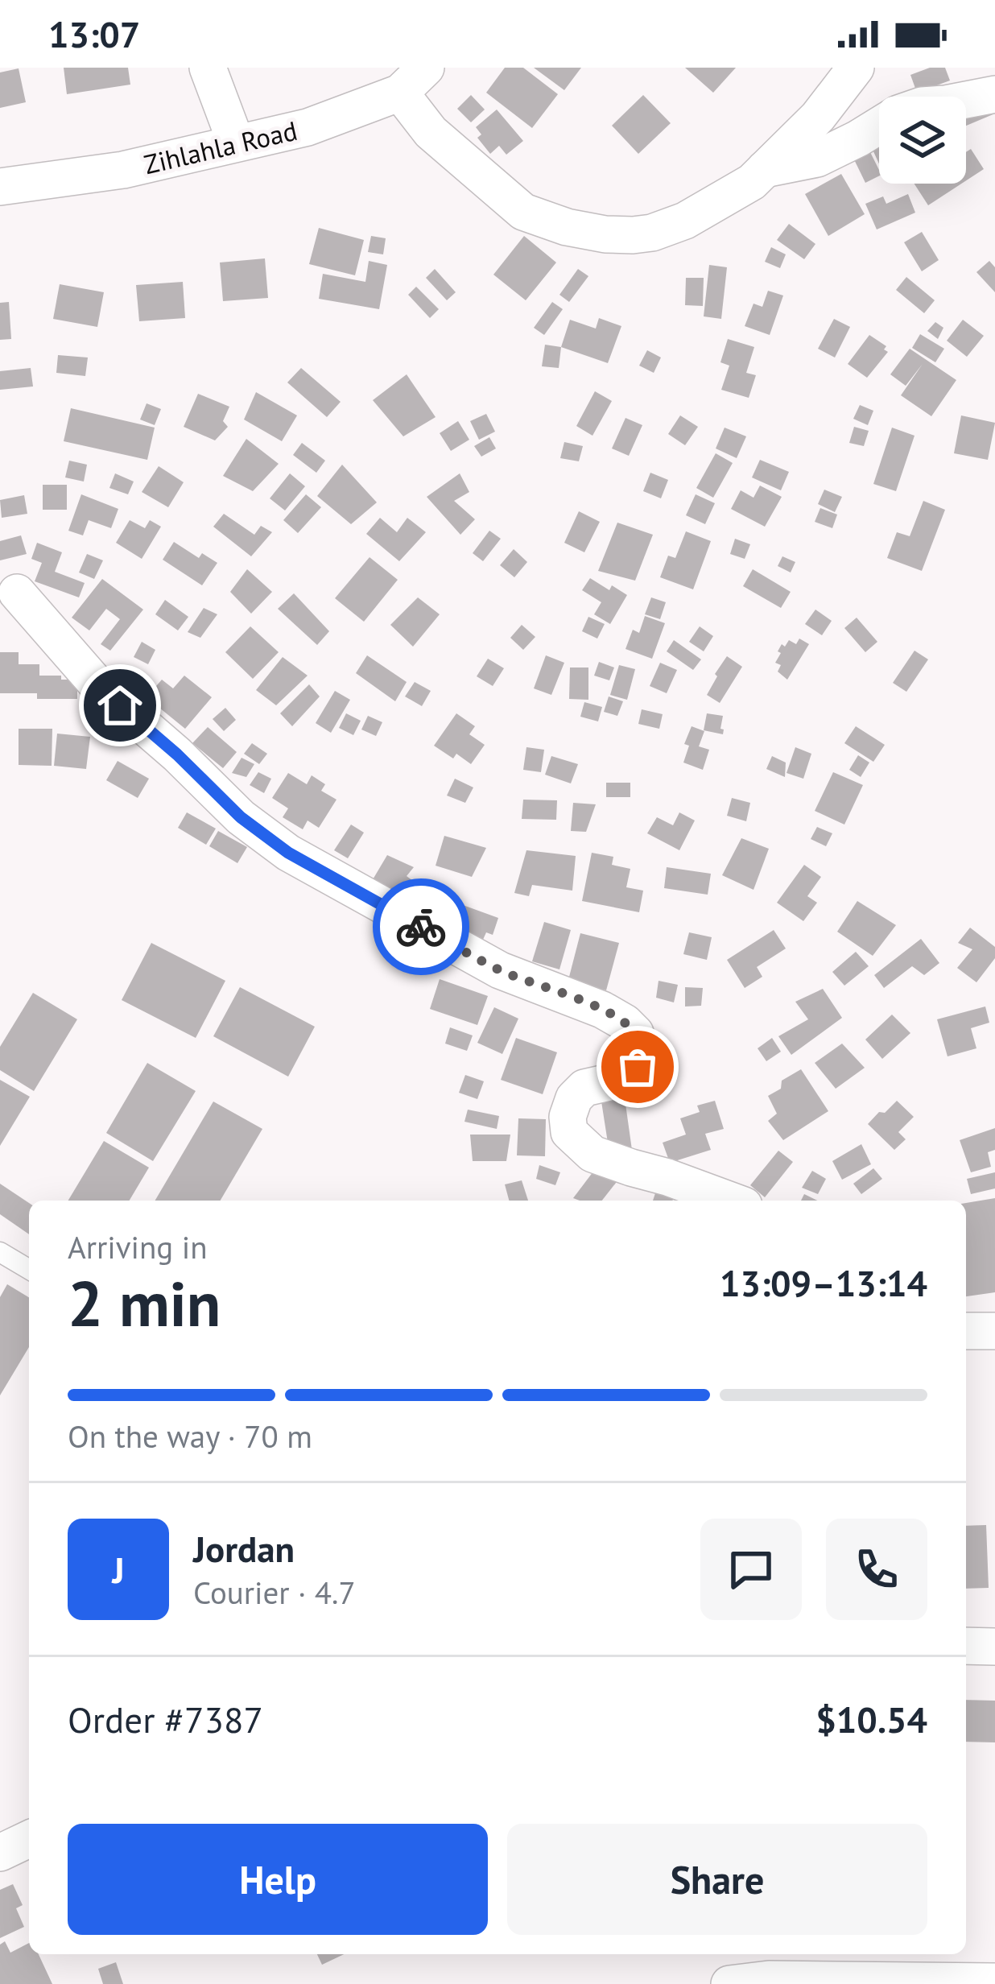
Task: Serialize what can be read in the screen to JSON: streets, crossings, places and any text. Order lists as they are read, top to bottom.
{
  "streets": {
    "street": ["Zihlahla Road"]
  },
  "page": {
    "status": "13:07",
    "heading": ["2 min", "Arriving in", "13:09–13:14"],
    "panel": [
      "Jordan",
      "Courier · 4.7",
      "Order #7387",
      "$10.54"
    ],
    "bar": "On the way · 70 m",
    "round": "J",
    "buttons": ["Help", "Share"]
  }
}
